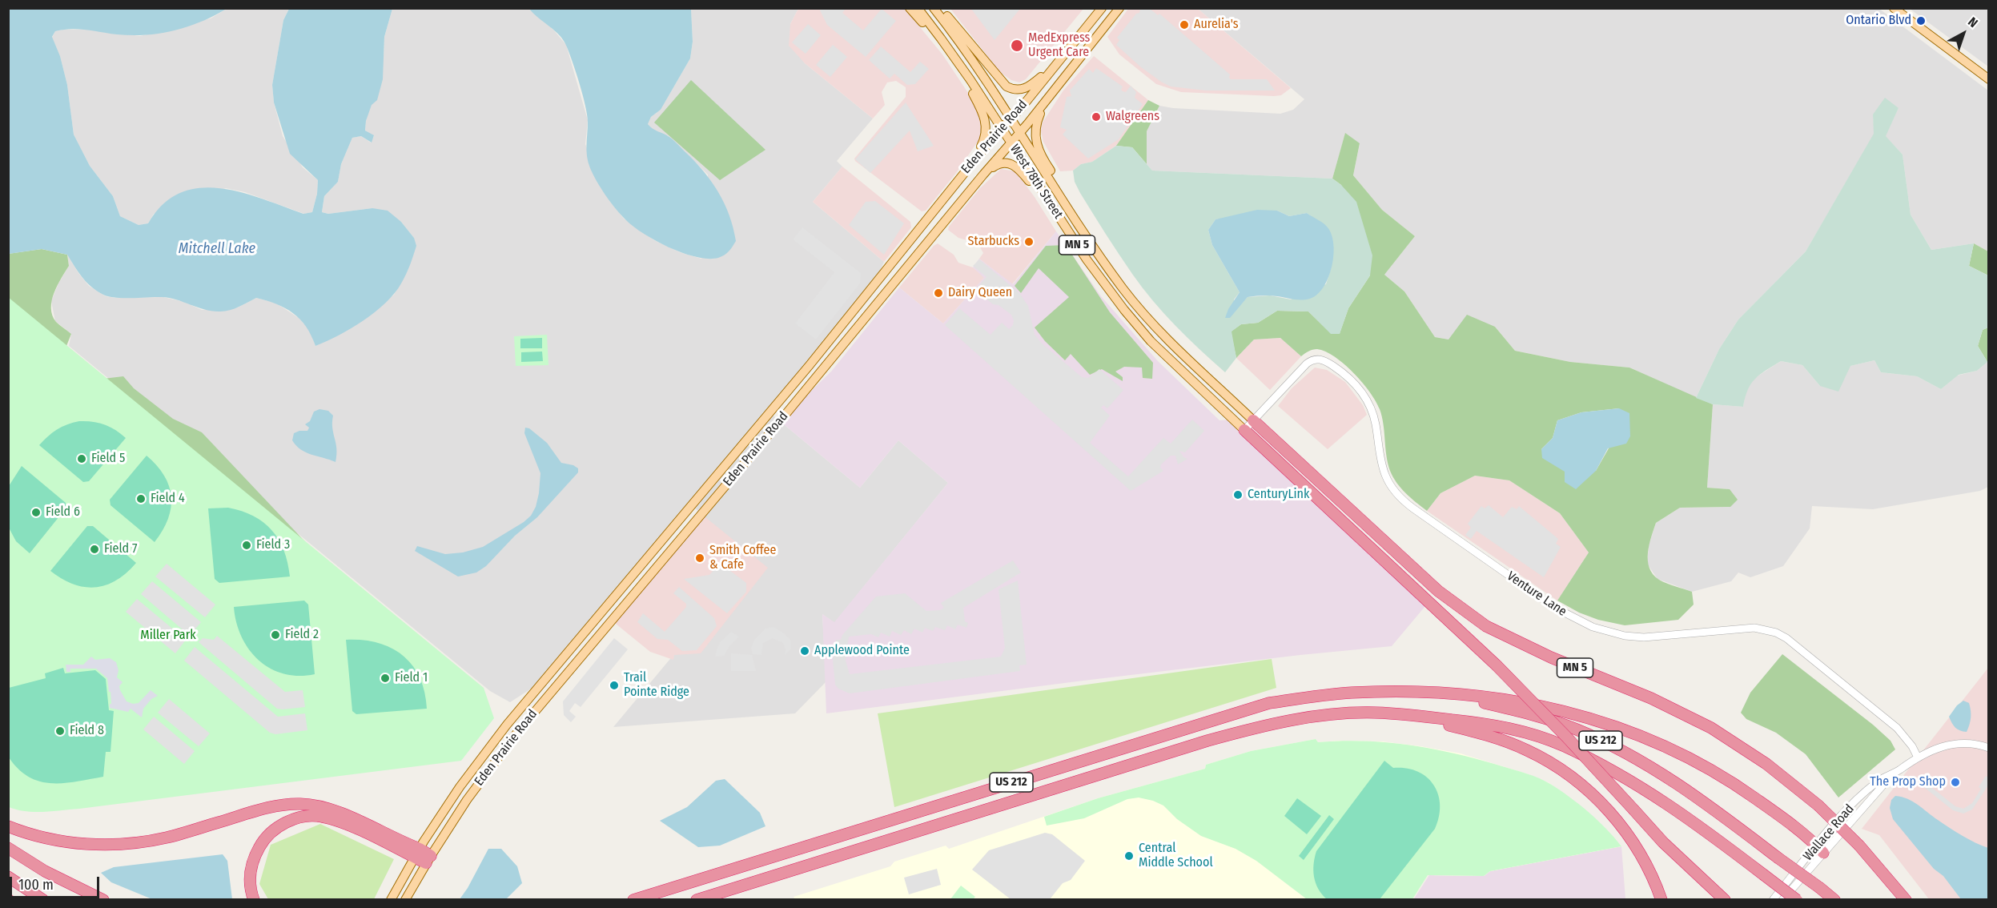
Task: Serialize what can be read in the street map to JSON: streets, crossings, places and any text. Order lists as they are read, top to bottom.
{
  "streets": {
    "highway": ["MN 5", "US 212"],
    "main road": ["Eden Prairie Road", "West 78th Street"],
    "street": ["Venture Lane", "Wallace Road"]
  },
  "crossings": [
    ["Eden Prairie Road", "West 78th Street"],
    ["West 78th Street", "MN 5"],
    ["West 78th Street", "Venture Lane"],
    ["MN 5", "Venture Lane"],
    ["Venture Lane", "Wallace Road"]
  ],
  "water": ["Mitchell Lake"],
  "parks": ["Miller Park"],
  "places": [
    "Ontario Blvd",
    "Aurelia's",
    "MedExpress Urgent Care",
    "Walgreens",
    "Starbucks",
    "Dairy Queen",
    "Field 5",
    "CenturyLink",
    "Field 4",
    "Field 6",
    "Field 3",
    "Field 7",
    "Smith Coffee & Cafe",
    "Field 2",
    "Applewood Pointe",
    "Field 1",
    "Trail Pointe Ridge",
    "Field 8",
    "The Prop Shop",
    "Central Middle School"
  ],
  "scale_bar": "100 m",
  "north": "top right"
}
